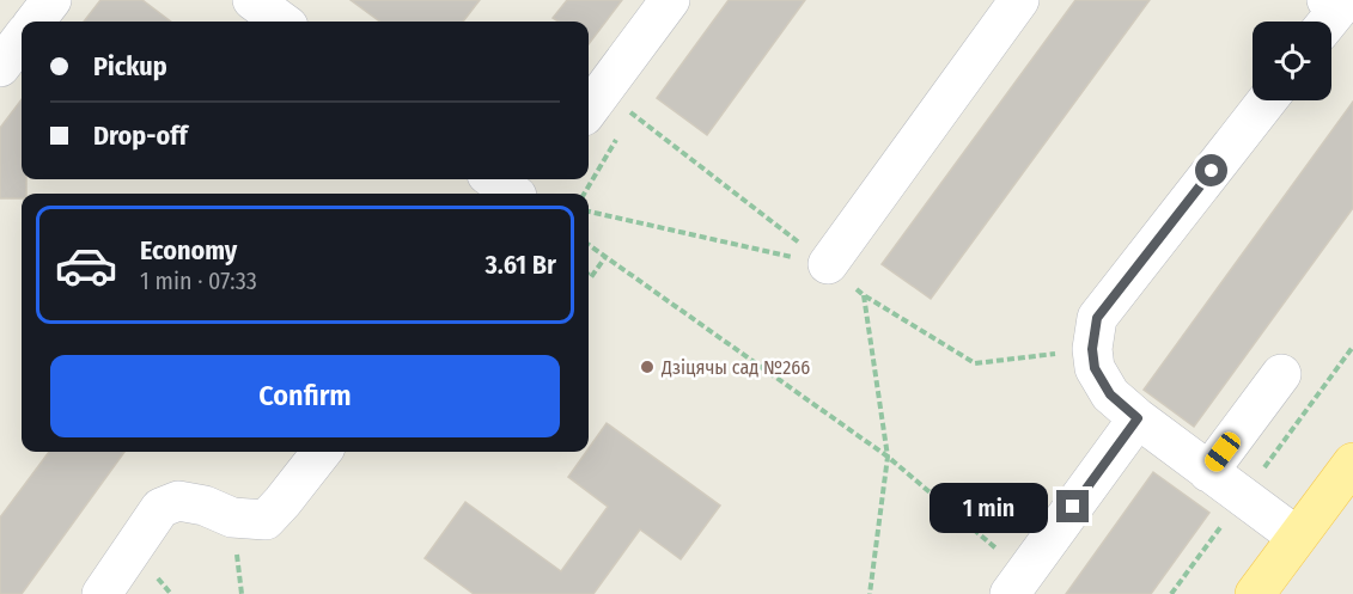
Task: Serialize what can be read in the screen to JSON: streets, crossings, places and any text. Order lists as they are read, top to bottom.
{
  "places": ["Дзіцячы сад №266"],
  "page": {
    "banner": ["Pickup", "Drop-off"],
    "list": [
      {
        "name": "Economy",
        "note": "1 min · 07:33",
        "value": "3.61 Br"
      }
    ],
    "buttons": "Confirm",
    "bubble": "1 min"
  }
}
